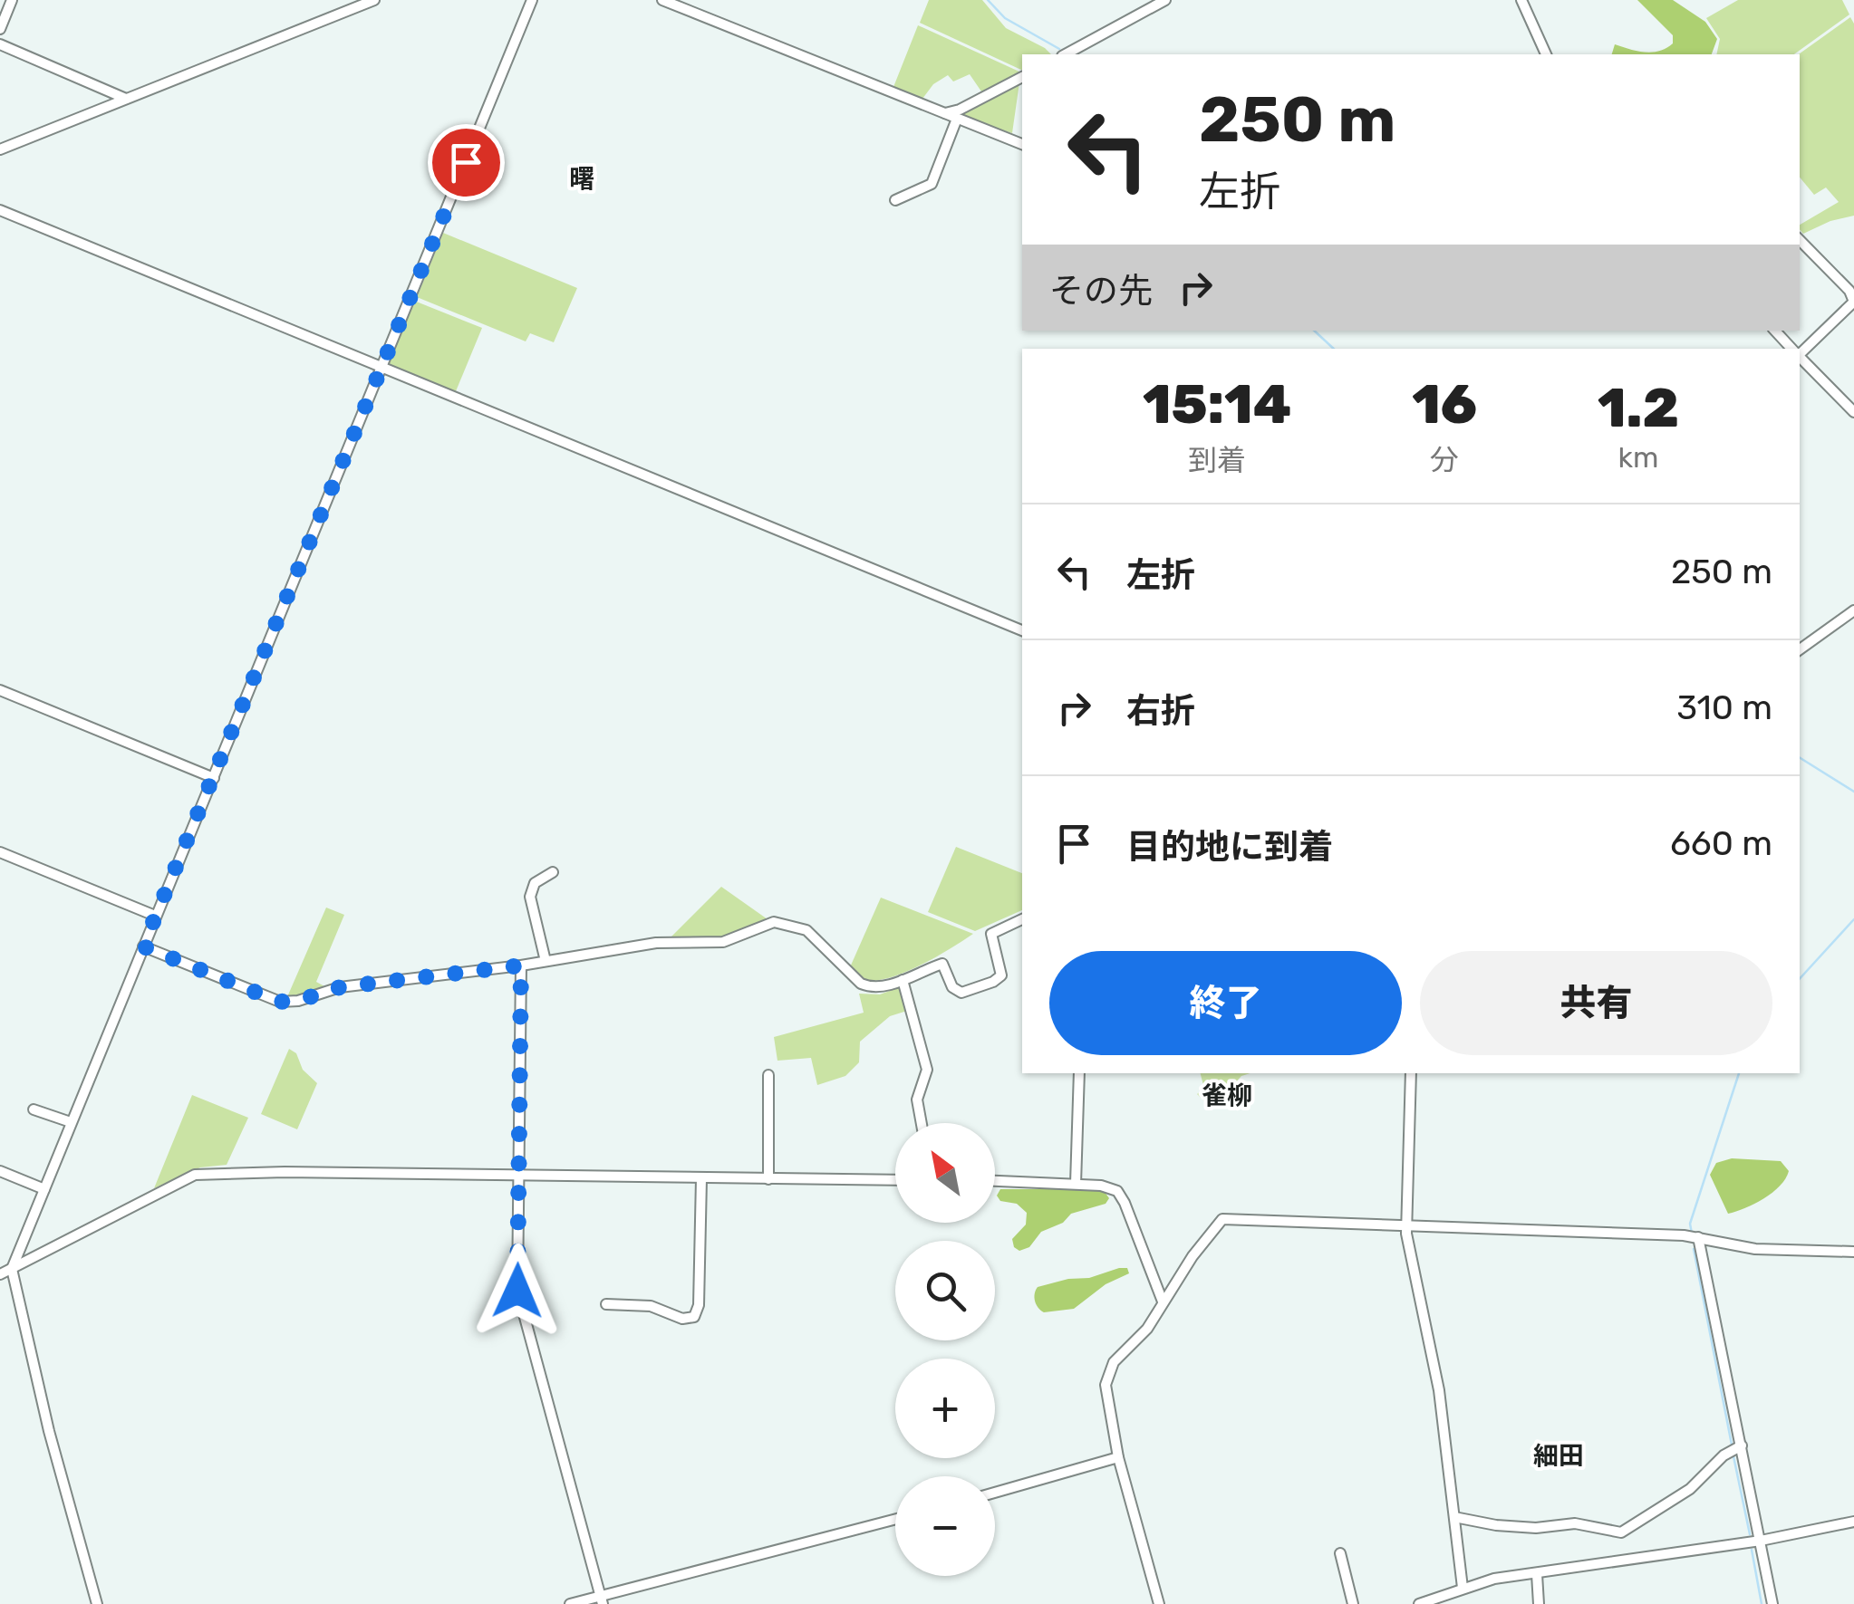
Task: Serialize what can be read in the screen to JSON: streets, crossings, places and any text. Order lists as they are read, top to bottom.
{
  "districts": ["曙", "雀柳", "細田"],
  "north": "top left",
  "page": {
    "turn": ["250 m", "左折"],
    "then": "その先",
    "eta": [
      "15:14",
      "到着",
      "16",
      "分",
      "1.2",
      "km"
    ],
    "list": [
      {
        "name": "左折",
        "value": "250 m"
      },
      {
        "name": "右折",
        "value": "310 m"
      },
      {
        "name": "目的地に到着",
        "value": "660 m"
      }
    ],
    "buttons": ["終了", "共有"],
    "map_buttons": ["+", "−"]
  }
}
